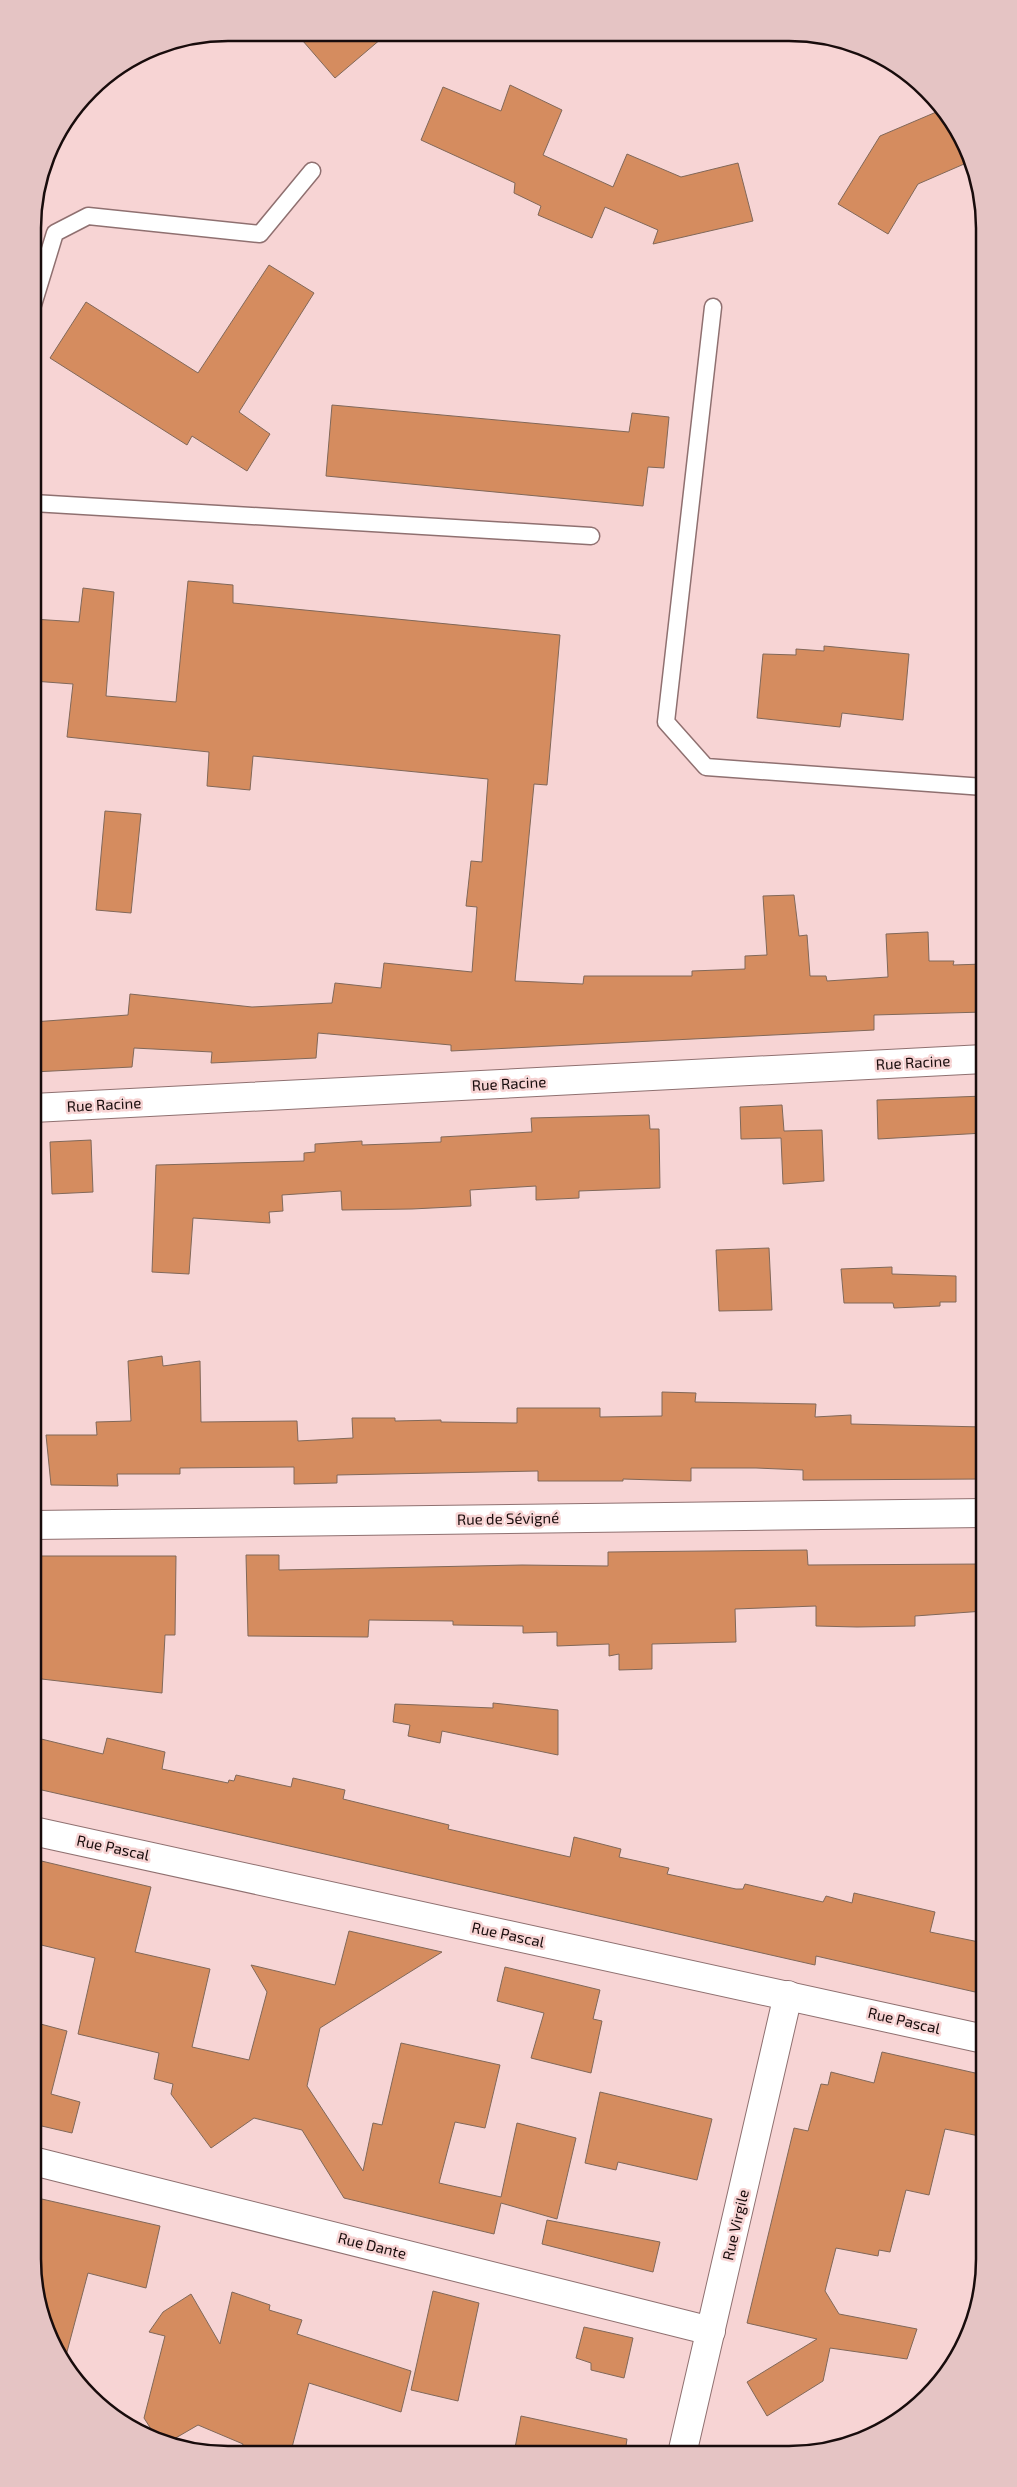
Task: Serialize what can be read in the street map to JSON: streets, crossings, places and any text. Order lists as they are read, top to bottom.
{
  "streets": {
    "street": [
      "Rue Racine",
      "Rue de Sévigné",
      "Rue Pascal",
      "Rue Virgile",
      "Rue Dante"
    ]
  },
  "crossings": [
    ["Rue Pascal", "Rue Virgile"],
    ["Rue Virgile", "Rue Dante"]
  ]
}
